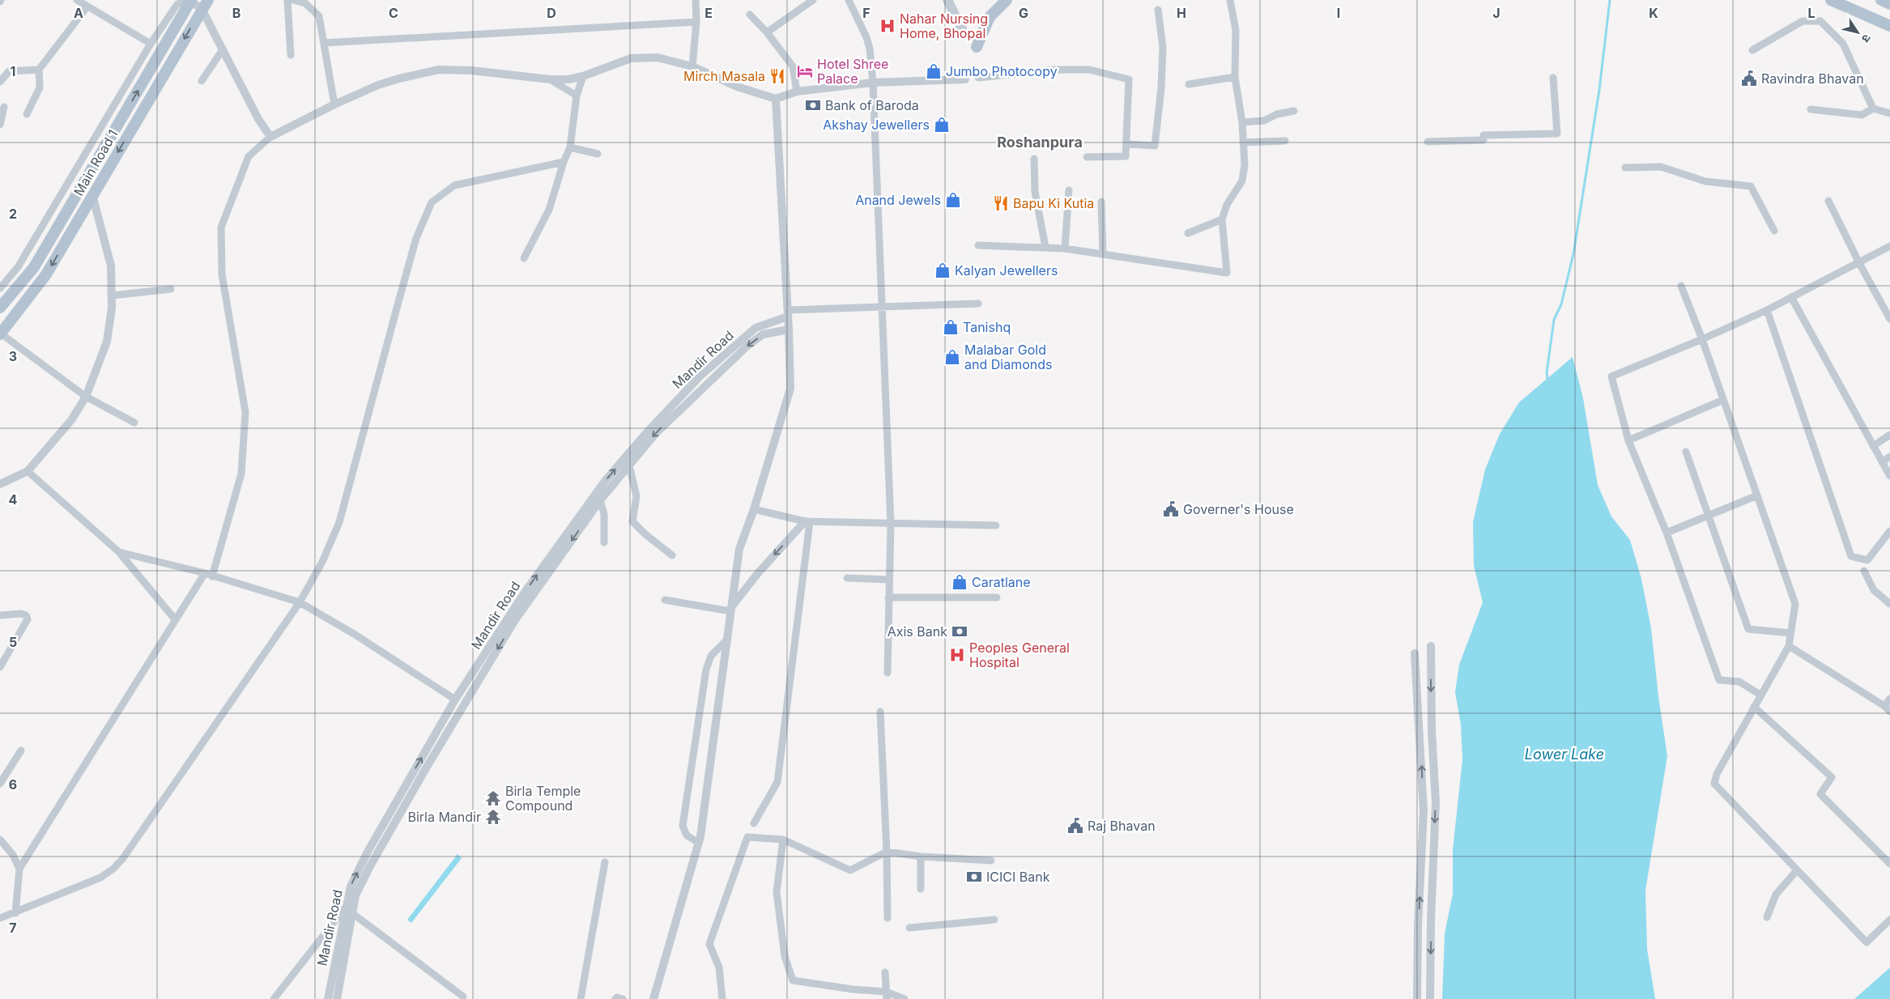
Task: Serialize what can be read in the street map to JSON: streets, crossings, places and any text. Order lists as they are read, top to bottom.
{
  "streets": {
    "main road": ["Main Road 1"],
    "street": ["Mandir Road"]
  },
  "districts": ["Roshanpura"],
  "water": ["Lower Lake"],
  "places": {
    "hospital": ["Nahar Nursing Home, Bhopal", "Peoples General Hospital"],
    "hotel": ["Hotel Shree Palace"],
    "shop": [
      "Jumbo Photocopy",
      "Akshay Jewellers",
      "Anand Jewels",
      "Kalyan Jewellers",
      "Tanishq",
      "Malabar Gold and Diamonds",
      "Caratlane"
    ],
    "restaurant": ["Mirch Masala", "Bapu Ki Kutia"],
    "public building": ["Ravindra Bhavan", "Governer's House", "Raj Bhavan"],
    "bank": ["Bank of Baroda", "Axis Bank", "ICICI Bank"],
    "temple": ["Birla Temple Compound", "Birla Mandir"]
  },
  "north": "bottom right",
  "grid": {
    "columns": [
      "A",
      "B",
      "C",
      "D",
      "E",
      "F",
      "G",
      "H",
      "I",
      "J",
      "K",
      "L"
    ],
    "rows": [
      "1",
      "2",
      "3",
      "4",
      "5",
      "6",
      "7"
    ]
  }
}
